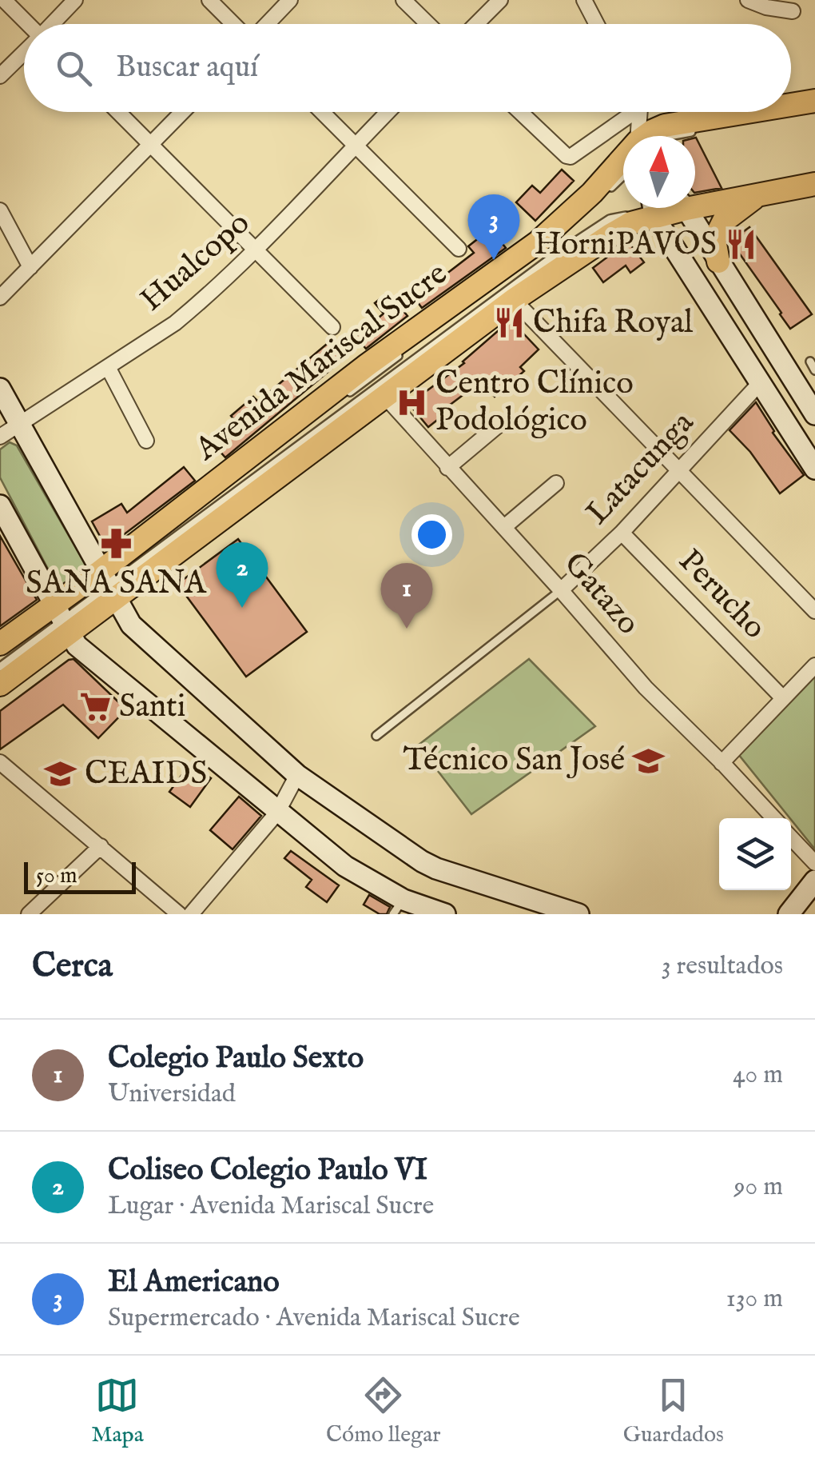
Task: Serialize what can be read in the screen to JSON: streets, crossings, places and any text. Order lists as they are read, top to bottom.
{
  "streets": {
    "main road": ["Avenida Mariscal Sucre"],
    "street": [
      "Hualcopo",
      "Latacunga",
      "Gatazo",
      "Perucho"
    ]
  },
  "crossings": [
    ["Avenida Mariscal Sucre", "Gatazo"],
    ["Latacunga", "Gatazo"],
    ["Latacunga", "Perucho"]
  ],
  "places": {
    "restaurant": ["HorniPAVOS", "Chifa Royal"],
    "hospital": ["Centro Clínico Podológico"],
    "pharmacy": ["SANA SANA"],
    "supermarket": ["Santi"],
    "school or university": ["Técnico San José", "CEAIDS"]
  },
  "scale_bar": "50 m",
  "north": "top",
  "page": {
    "search": "Buscar aquí",
    "pins": ["3", "2", "1"],
    "scale": "50 m",
    "heading": ["Cerca", "3 resultados"],
    "list": [
      {
        "mark": "1",
        "name": "Colegio Paulo Sexto",
        "note": "Universidad",
        "value": "40 m"
      },
      {
        "mark": "2",
        "name": "Coliseo Colegio Paulo VI",
        "note": "Lugar · Avenida Mariscal Sucre",
        "value": "90 m"
      },
      {
        "mark": "3",
        "name": "El Americano",
        "note": "Supermercado · Avenida Mariscal Sucre",
        "value": "130 m"
      }
    ],
    "nav": ["Mapa", "Cómo llegar", "Guardados"]
  }
}
